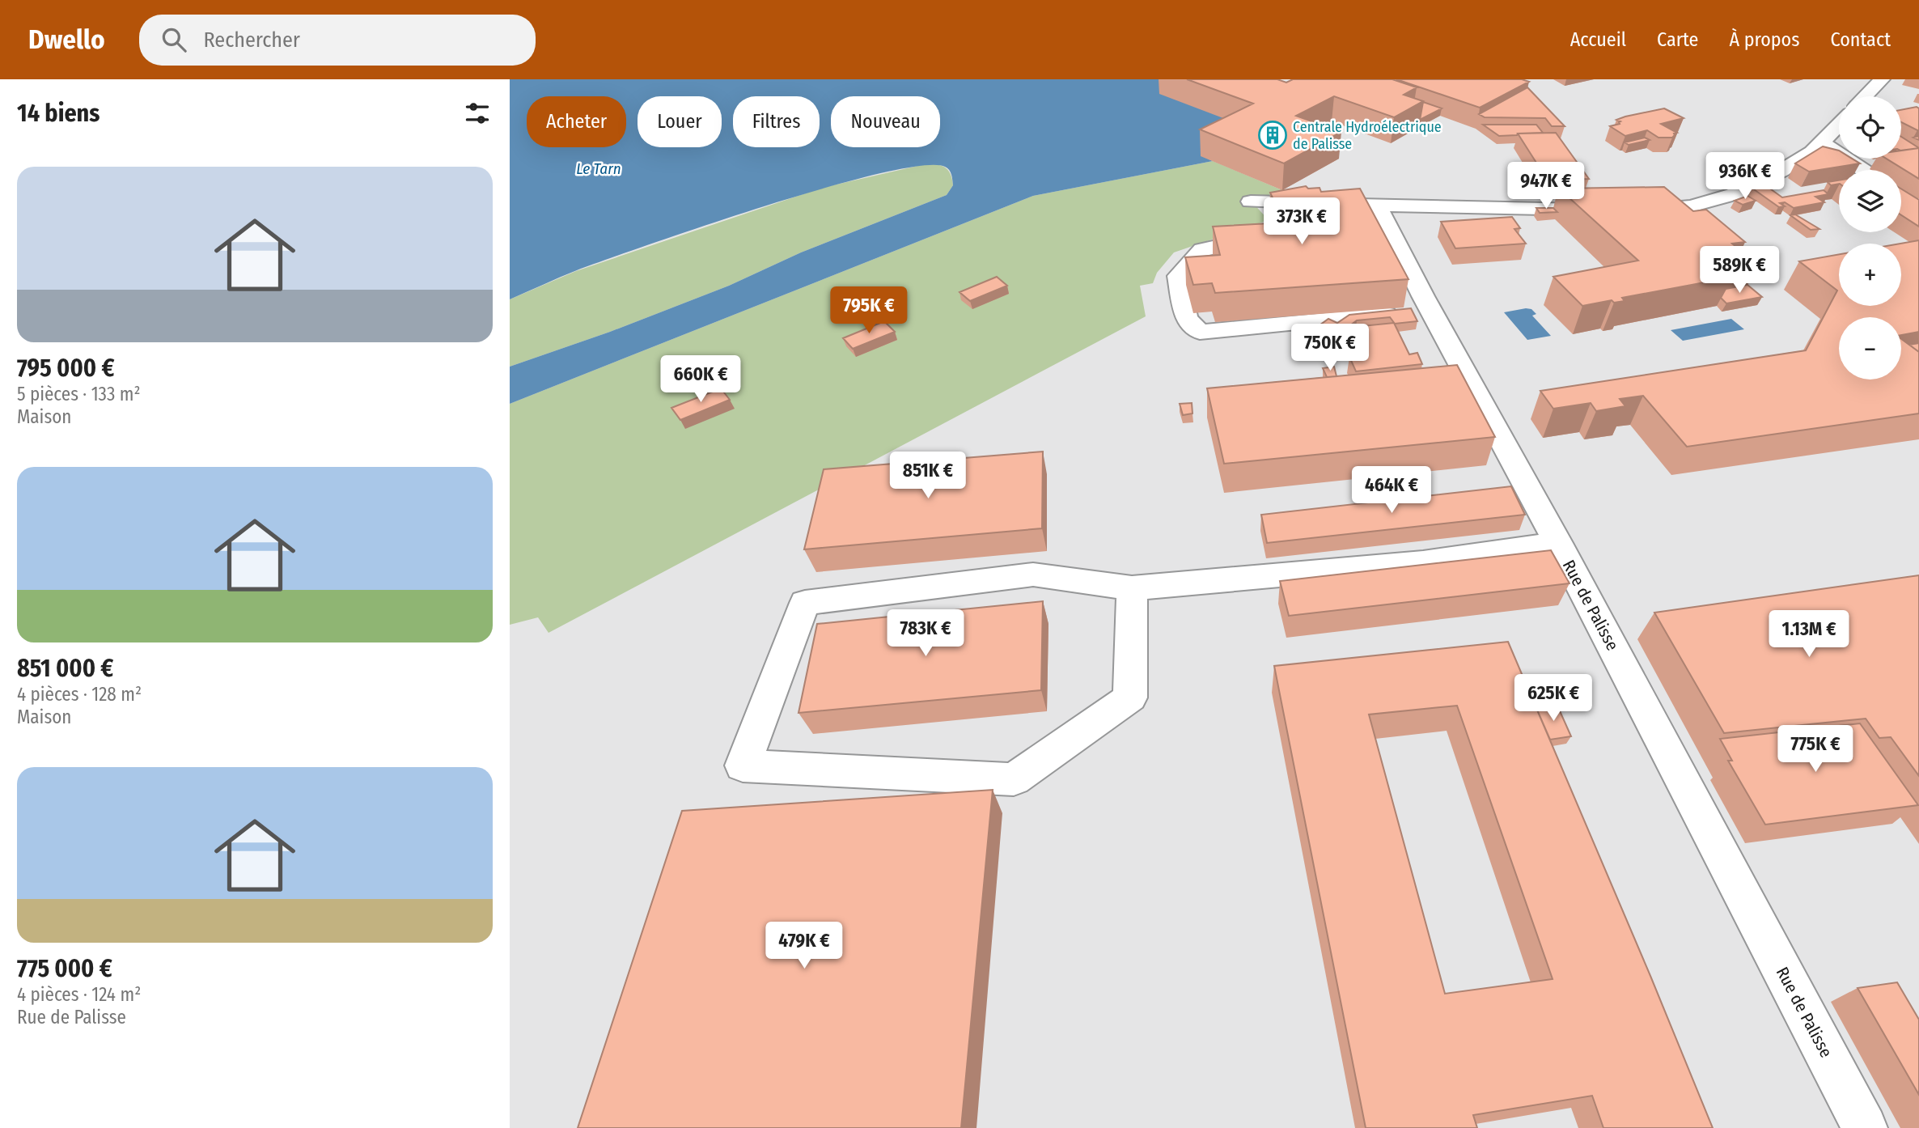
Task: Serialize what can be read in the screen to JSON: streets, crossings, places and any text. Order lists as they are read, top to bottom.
{
  "streets": {
    "street": ["Rue de Palisse"]
  },
  "water": ["Le Tarn"],
  "places": {
    "building": ["Centrale Hydroélectrique de Palisse"]
  },
  "page": {
    "header": "Dwello",
    "search": "Rechercher",
    "nav": [
      "Accueil",
      "Carte",
      "À propos",
      "Contact"
    ],
    "heading": "14 biens",
    "map_buttons": ["+", "−"],
    "chip": [
      "Acheter",
      "Louer",
      "Filtres",
      "Nouveau"
    ],
    "list": [
      {
        "name": "795 000 €",
        "note": "5 pièces · 133 m² · Maison"
      },
      {
        "name": "851 000 €",
        "note": "4 pièces · 128 m² · Maison"
      },
      {
        "name": "775 000 €",
        "note": "4 pièces · 124 m² · Rue de Palisse"
      }
    ],
    "price": [
      "936K €",
      "947K €",
      "373K €",
      "589K €",
      "795K €",
      "750K €",
      "660K €",
      "851K €",
      "464K €",
      "783K €",
      "1.13M €",
      "625K €",
      "775K €",
      "479K €"
    ]
  }
}
